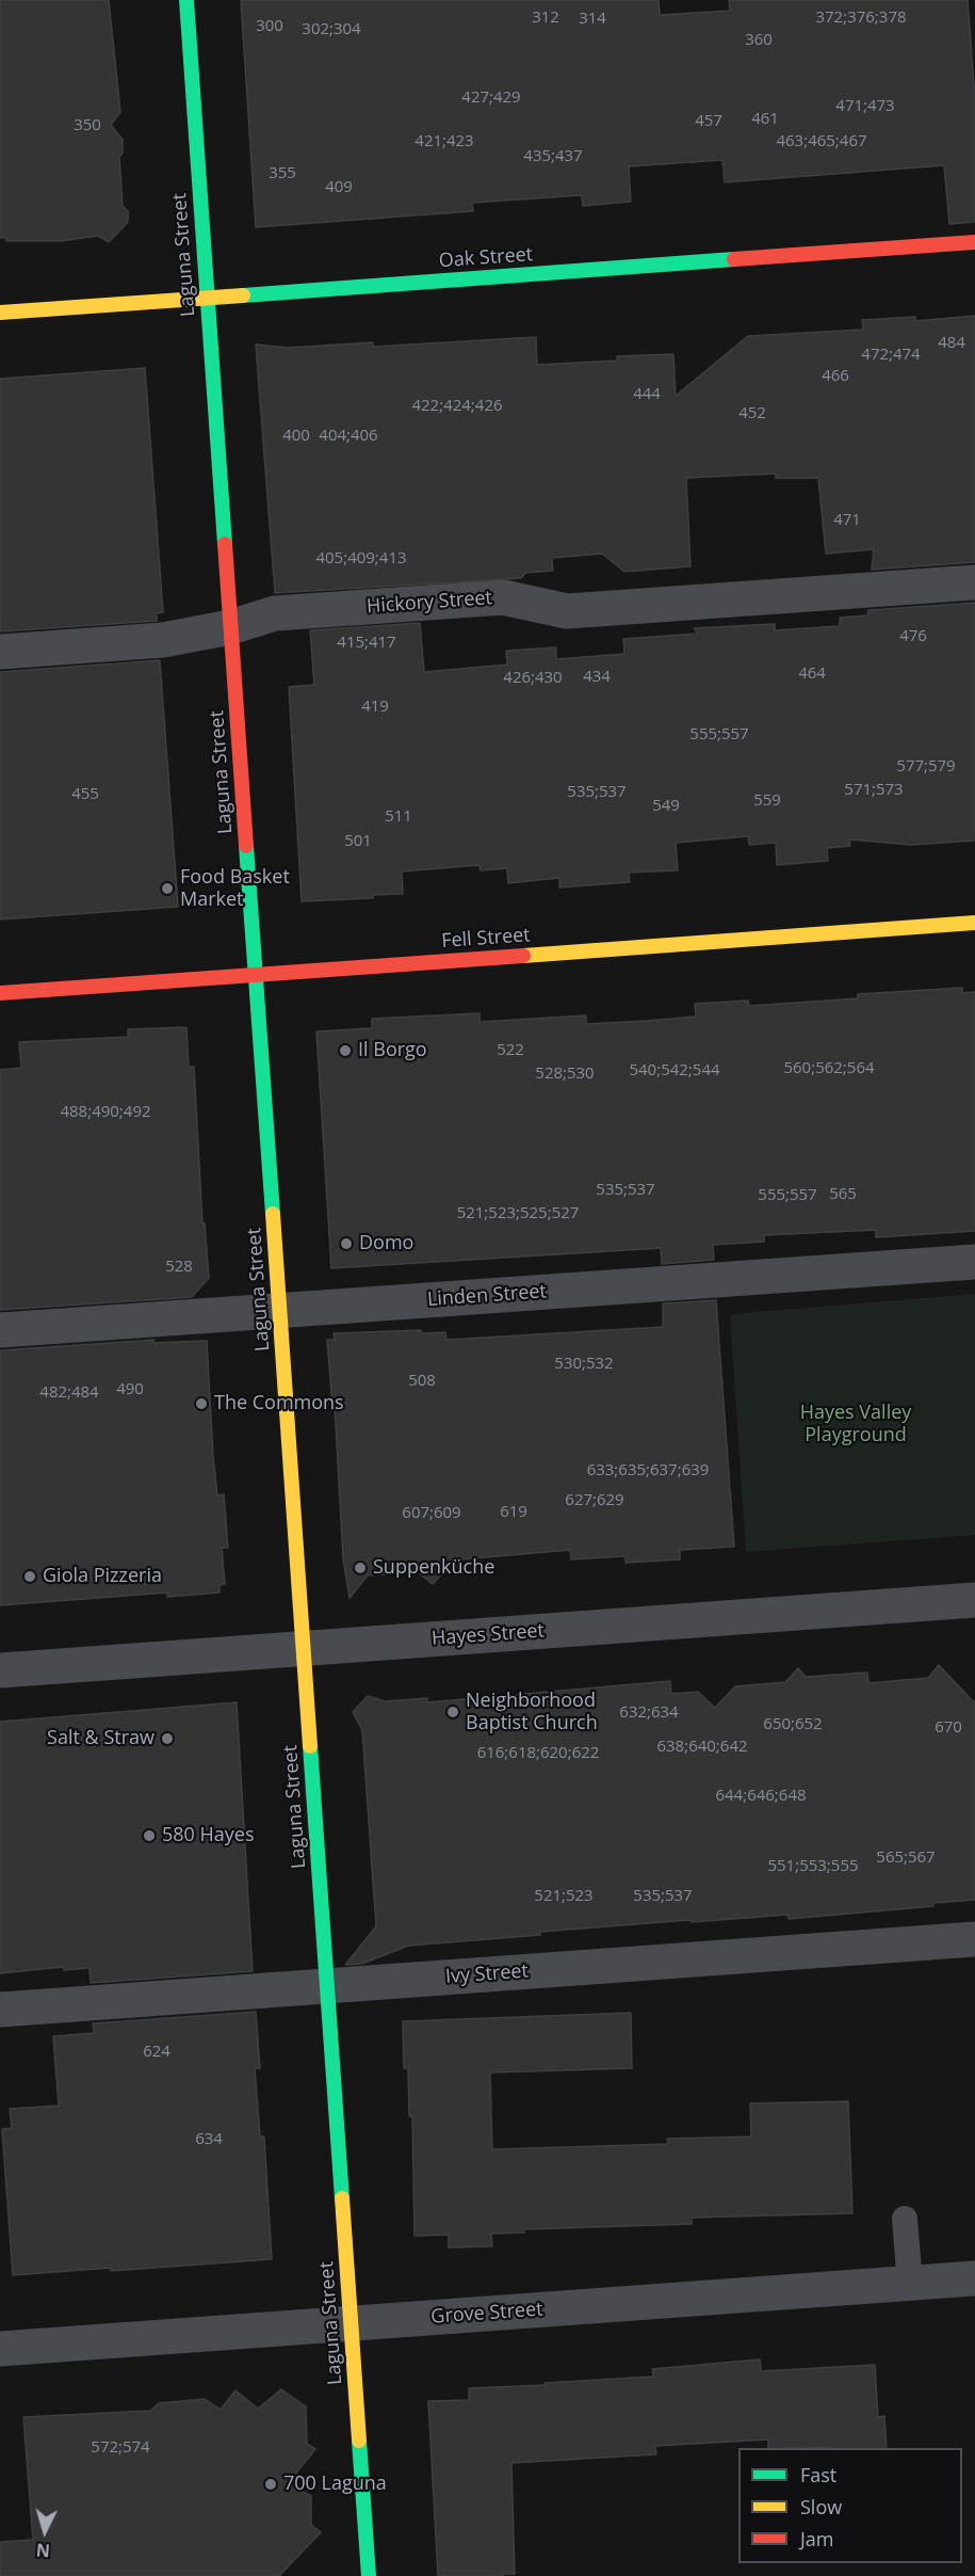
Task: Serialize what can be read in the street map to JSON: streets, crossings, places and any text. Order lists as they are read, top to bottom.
{
  "streets": {
    "street": [
      "Laguna Street",
      "Oak Street",
      "Hickory Street",
      "Fell Street",
      "Linden Street",
      "Hayes Street",
      "Ivy Street",
      "Grove Street"
    ]
  },
  "crossings": [
    ["Laguna Street", "Oak Street"],
    ["Laguna Street", "Hickory Street"],
    ["Laguna Street", "Fell Street"],
    ["Laguna Street", "Linden Street"],
    ["Laguna Street", "Hayes Street"],
    ["Laguna Street", "Ivy Street"],
    ["Laguna Street", "Grove Street"]
  ],
  "parks": ["Hayes Valley Playground"],
  "places": [
    "Food Basket Market",
    "Il Borgo",
    "Domo",
    "The Commons",
    "Suppenküche",
    "Giola Pizzeria",
    "Neighborhood Baptist Church",
    "Salt & Straw",
    "580 Hayes",
    "700 Laguna"
  ],
  "house_numbers": [
    "312",
    "372;376;378",
    "314",
    "300",
    "302;304",
    "360",
    "427;429",
    "471;473",
    "461",
    "457",
    "350",
    "421;423",
    "463;465;467",
    "435;437",
    "355",
    "409",
    "484",
    "472;474",
    "466",
    "444",
    "422;424;426",
    "452",
    "400",
    "404;406",
    "471",
    "405;409;413",
    "476",
    "415;417",
    "464",
    "434",
    "426;430",
    "419",
    "555;557",
    "577;579",
    "571;573",
    "535;537",
    "455",
    "559",
    "549",
    "511",
    "501",
    "522",
    "560;562;564",
    "540;542;544",
    "528;530",
    "488;490;492",
    "535;537",
    "565",
    "555;557",
    "521;523;525;527",
    "528",
    "530;532",
    "508",
    "490",
    "482;484",
    "633;635;637;639",
    "627;629",
    "619",
    "607;609",
    "632;634",
    "650;652",
    "670",
    "638;640;642",
    "616;618;620;622",
    "644;646;648",
    "565;567",
    "551;553;555",
    "521;523",
    "535;537",
    "624",
    "634",
    "572;574"
  ],
  "legend": ["Fast", "Slow", "Jam"],
  "north": "bottom"
}
